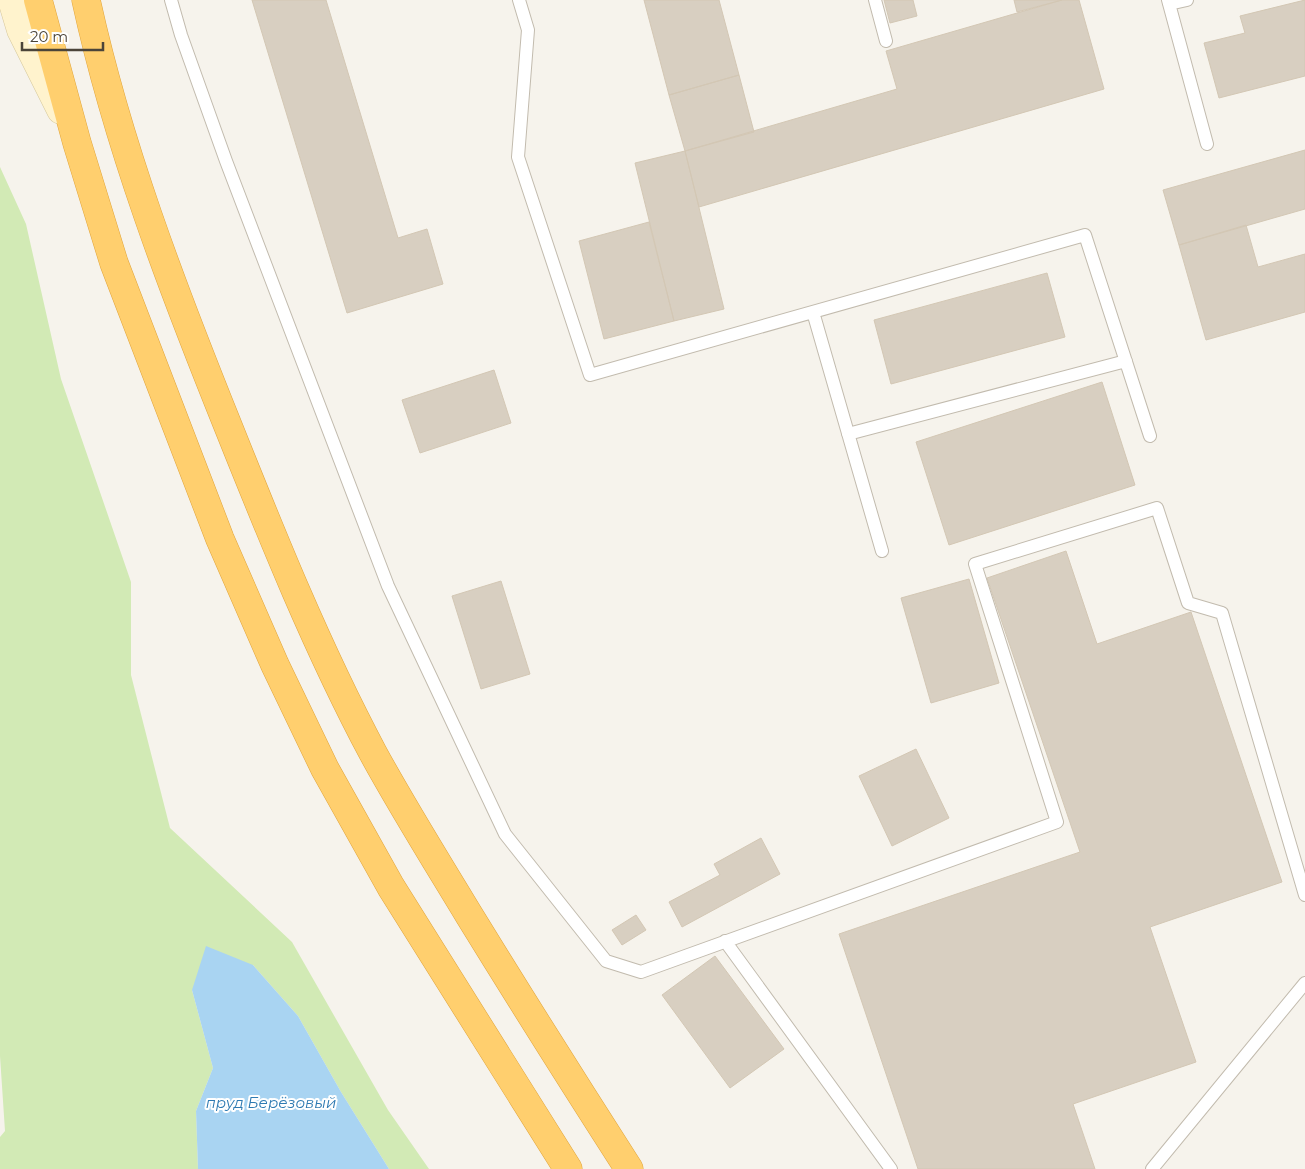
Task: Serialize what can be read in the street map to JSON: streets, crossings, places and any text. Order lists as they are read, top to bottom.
{
  "water": ["пруд Берёзовый"],
  "scale_bar": "20 m"
}
